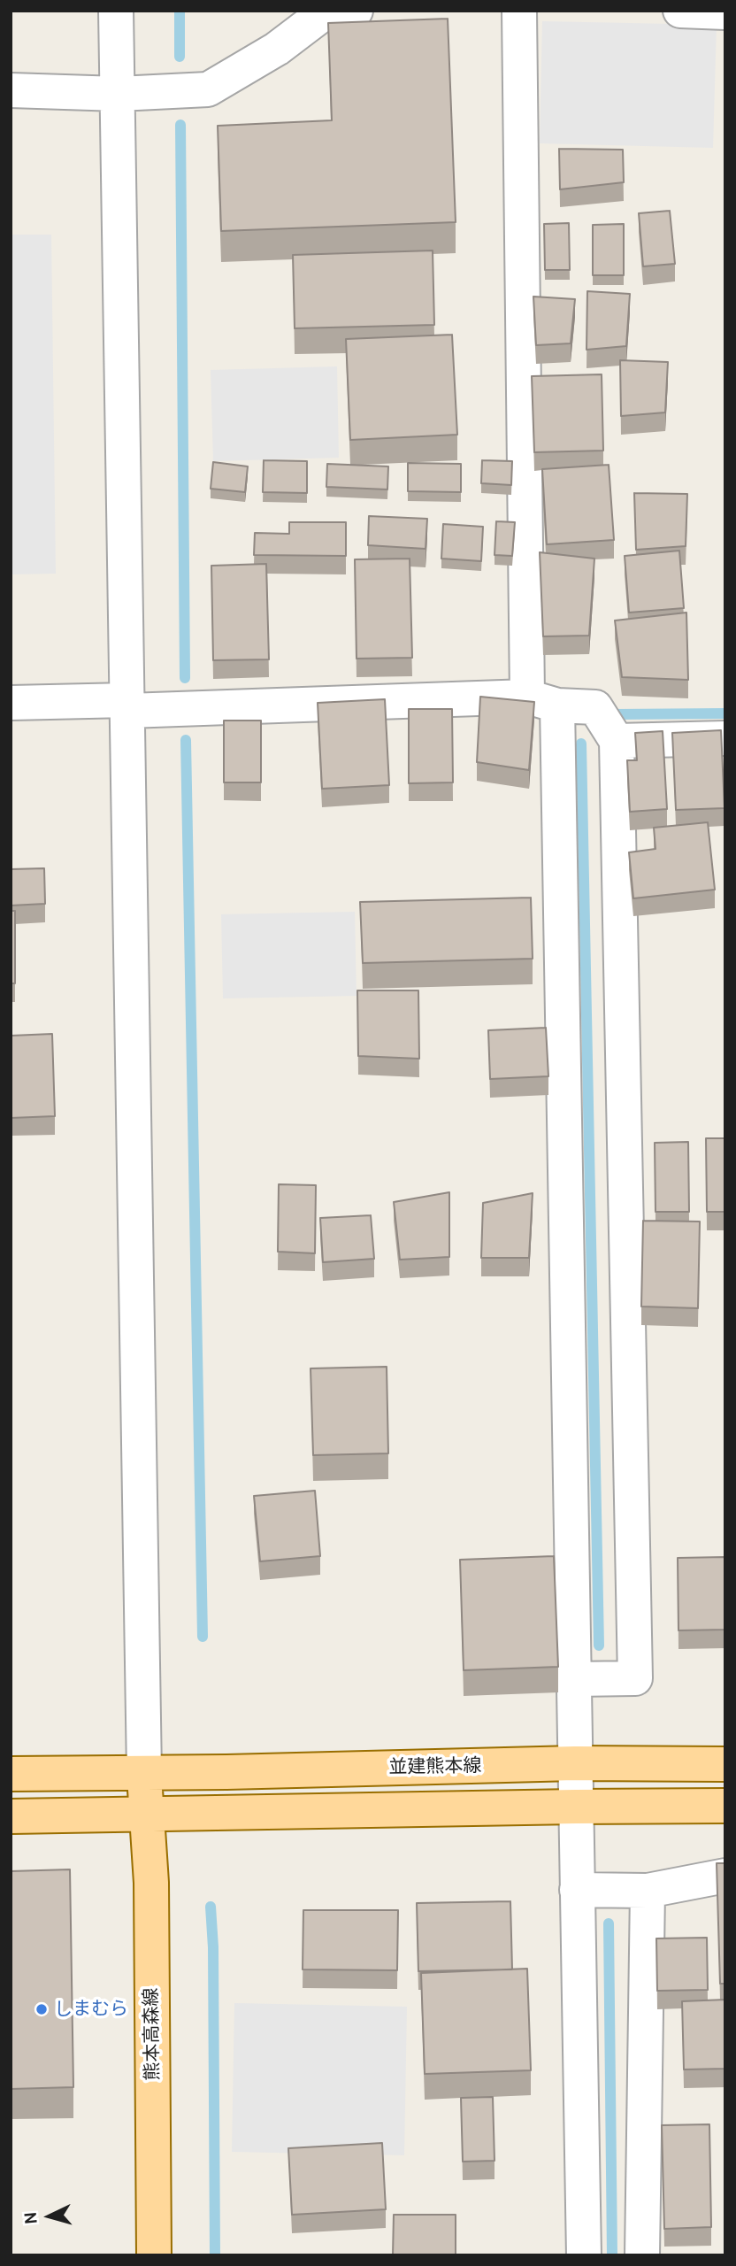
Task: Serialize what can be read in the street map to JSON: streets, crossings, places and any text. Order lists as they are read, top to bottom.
{
  "streets": {
    "main road": ["並建熊本線", "熊本高森線"]
  },
  "crossings": [
    ["並建熊本線", "熊本高森線"]
  ],
  "places": ["しまむら"],
  "north": "left"
}
